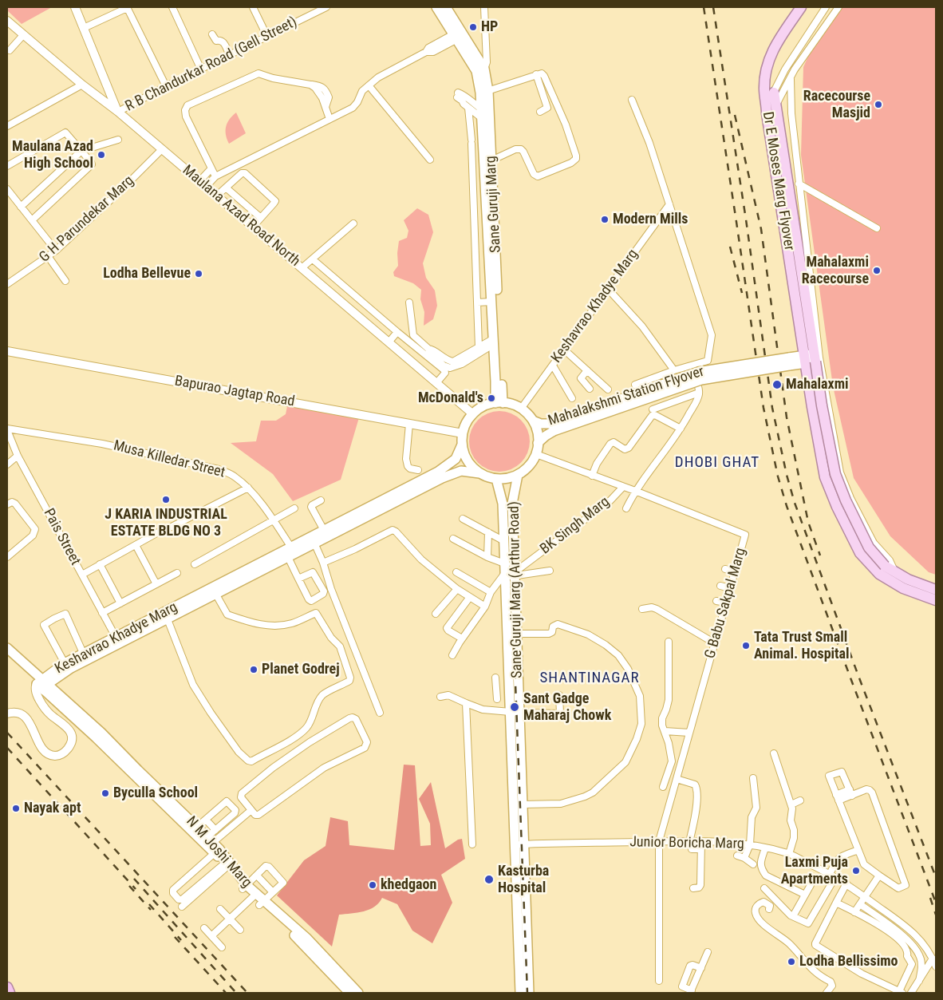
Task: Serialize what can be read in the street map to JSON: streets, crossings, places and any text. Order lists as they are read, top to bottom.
{
  "streets": {
    "main road": [
      "Dr E Moses Marg Flyover",
      "Sane Guruji Marg",
      "Keshavrao Khadye Marg",
      "Mahalakshmi Station Flyover",
      "Sane Guruji Marg (Arthur Road)",
      "N M Joshi Marg"
    ],
    "street": [
      "R B Chandurkar Road (Gell Street)",
      "Maulana Azad Road North",
      "G H Parundekar Marg",
      "Bapurao Jagtap Road",
      "Musa Killedar Street",
      "BK Singh Marg",
      "Pais Street",
      "G Babu Sakpal Marg",
      "Junior Boricha Marg"
    ]
  },
  "crossings": [
    ["R B Chandurkar Road (Gell Street)", "Maulana Azad Road North"],
    ["Dr E Moses Marg Flyover", "Mahalakshmi Station Flyover"],
    ["Sane Guruji Marg", "Maulana Azad Road North"],
    ["Sane Guruji Marg", "Keshavrao Khadye Marg"],
    ["Sane Guruji Marg", "Bapurao Jagtap Road"],
    ["Sane Guruji Marg", "Mahalakshmi Station Flyover"],
    ["Sane Guruji Marg", "Sane Guruji Marg (Arthur Road)"],
    ["Sane Guruji Marg", "G Babu Sakpal Marg"],
    ["Maulana Azad Road North", "G H Parundekar Marg"],
    ["Maulana Azad Road North", "Keshavrao Khadye Marg"],
    ["Maulana Azad Road North", "Bapurao Jagtap Road"],
    ["Maulana Azad Road North", "Mahalakshmi Station Flyover"],
    ["Maulana Azad Road North", "Sane Guruji Marg (Arthur Road)"],
    ["Maulana Azad Road North", "G Babu Sakpal Marg"],
    ["Keshavrao Khadye Marg", "Bapurao Jagtap Road"],
    ["Keshavrao Khadye Marg", "Mahalakshmi Station Flyover"],
    ["Keshavrao Khadye Marg", "Musa Killedar Street"],
    ["Keshavrao Khadye Marg", "Pais Street"],
    ["Keshavrao Khadye Marg", "Sane Guruji Marg (Arthur Road)"],
    ["Keshavrao Khadye Marg", "G Babu Sakpal Marg"],
    ["Keshavrao Khadye Marg", "N M Joshi Marg"],
    ["Bapurao Jagtap Road", "Mahalakshmi Station Flyover"],
    ["Bapurao Jagtap Road", "Sane Guruji Marg (Arthur Road)"],
    ["Bapurao Jagtap Road", "G Babu Sakpal Marg"],
    ["Mahalakshmi Station Flyover", "Sane Guruji Marg (Arthur Road)"],
    ["Mahalakshmi Station Flyover", "G Babu Sakpal Marg"],
    ["Musa Killedar Street", "Pais Street"],
    ["BK Singh Marg", "Sane Guruji Marg (Arthur Road)"],
    ["BK Singh Marg", "G Babu Sakpal Marg"],
    ["Sane Guruji Marg (Arthur Road)", "G Babu Sakpal Marg"],
    ["Sane Guruji Marg (Arthur Road)", "Junior Boricha Marg"],
    ["G Babu Sakpal Marg", "Junior Boricha Marg"]
  ],
  "districts": ["DHOBI GHAT", "SHANTINAGAR"],
  "places": [
    "HP",
    "Racecourse Masjid",
    "Maulana Azad High School",
    "Modern Mills",
    "Mahalaxmi Racecourse",
    "Lodha Bellevue",
    "Mahalaxmi",
    "McDonald's",
    "J KARIA INDUSTRIAL ESTATE BLDG NO 3",
    "Tata Trust Small Animal. Hospital",
    "Planet Godrej",
    "Sant Gadge Maharaj Chowk",
    "Byculla School",
    "Nayak apt",
    "Laxmi Puja Apartments",
    "Kasturba Hospital",
    "khedgaon",
    "Lodha Bellissimo"
  ]
}
